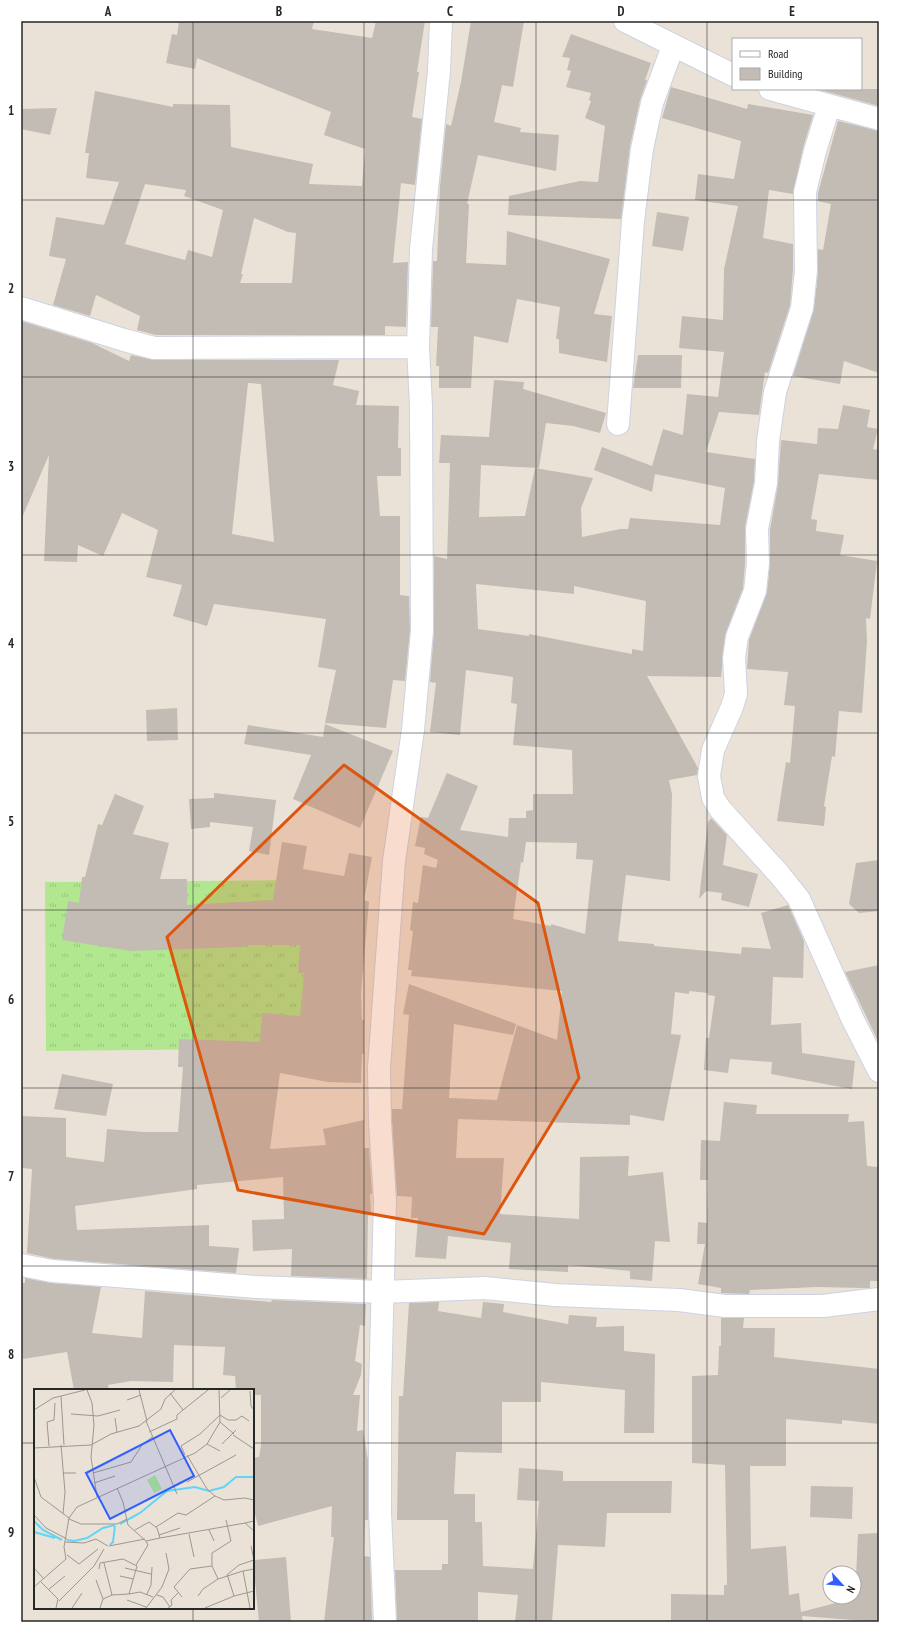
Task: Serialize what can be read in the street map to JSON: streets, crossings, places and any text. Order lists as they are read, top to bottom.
{
  "legend": ["Road", "Building"],
  "north": "bottom right",
  "grid": {
    "columns": [
      "A",
      "B",
      "C",
      "D",
      "E"
    ],
    "rows": [
      "1",
      "2",
      "3",
      "4",
      "5",
      "6",
      "7",
      "8",
      "9"
    ]
  }
}
